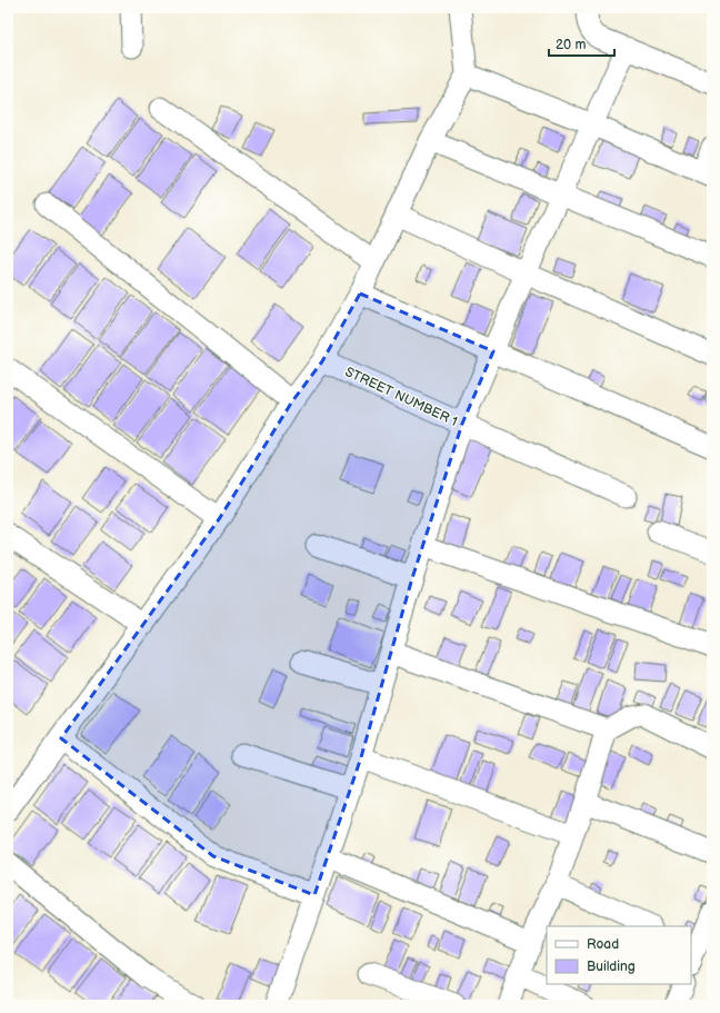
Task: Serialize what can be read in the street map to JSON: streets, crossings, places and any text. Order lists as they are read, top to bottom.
{
  "streets": {
    "street": ["STREET NUMBER 1"]
  },
  "legend": ["Road", "Building"],
  "scale_bar": "20 m"
}
